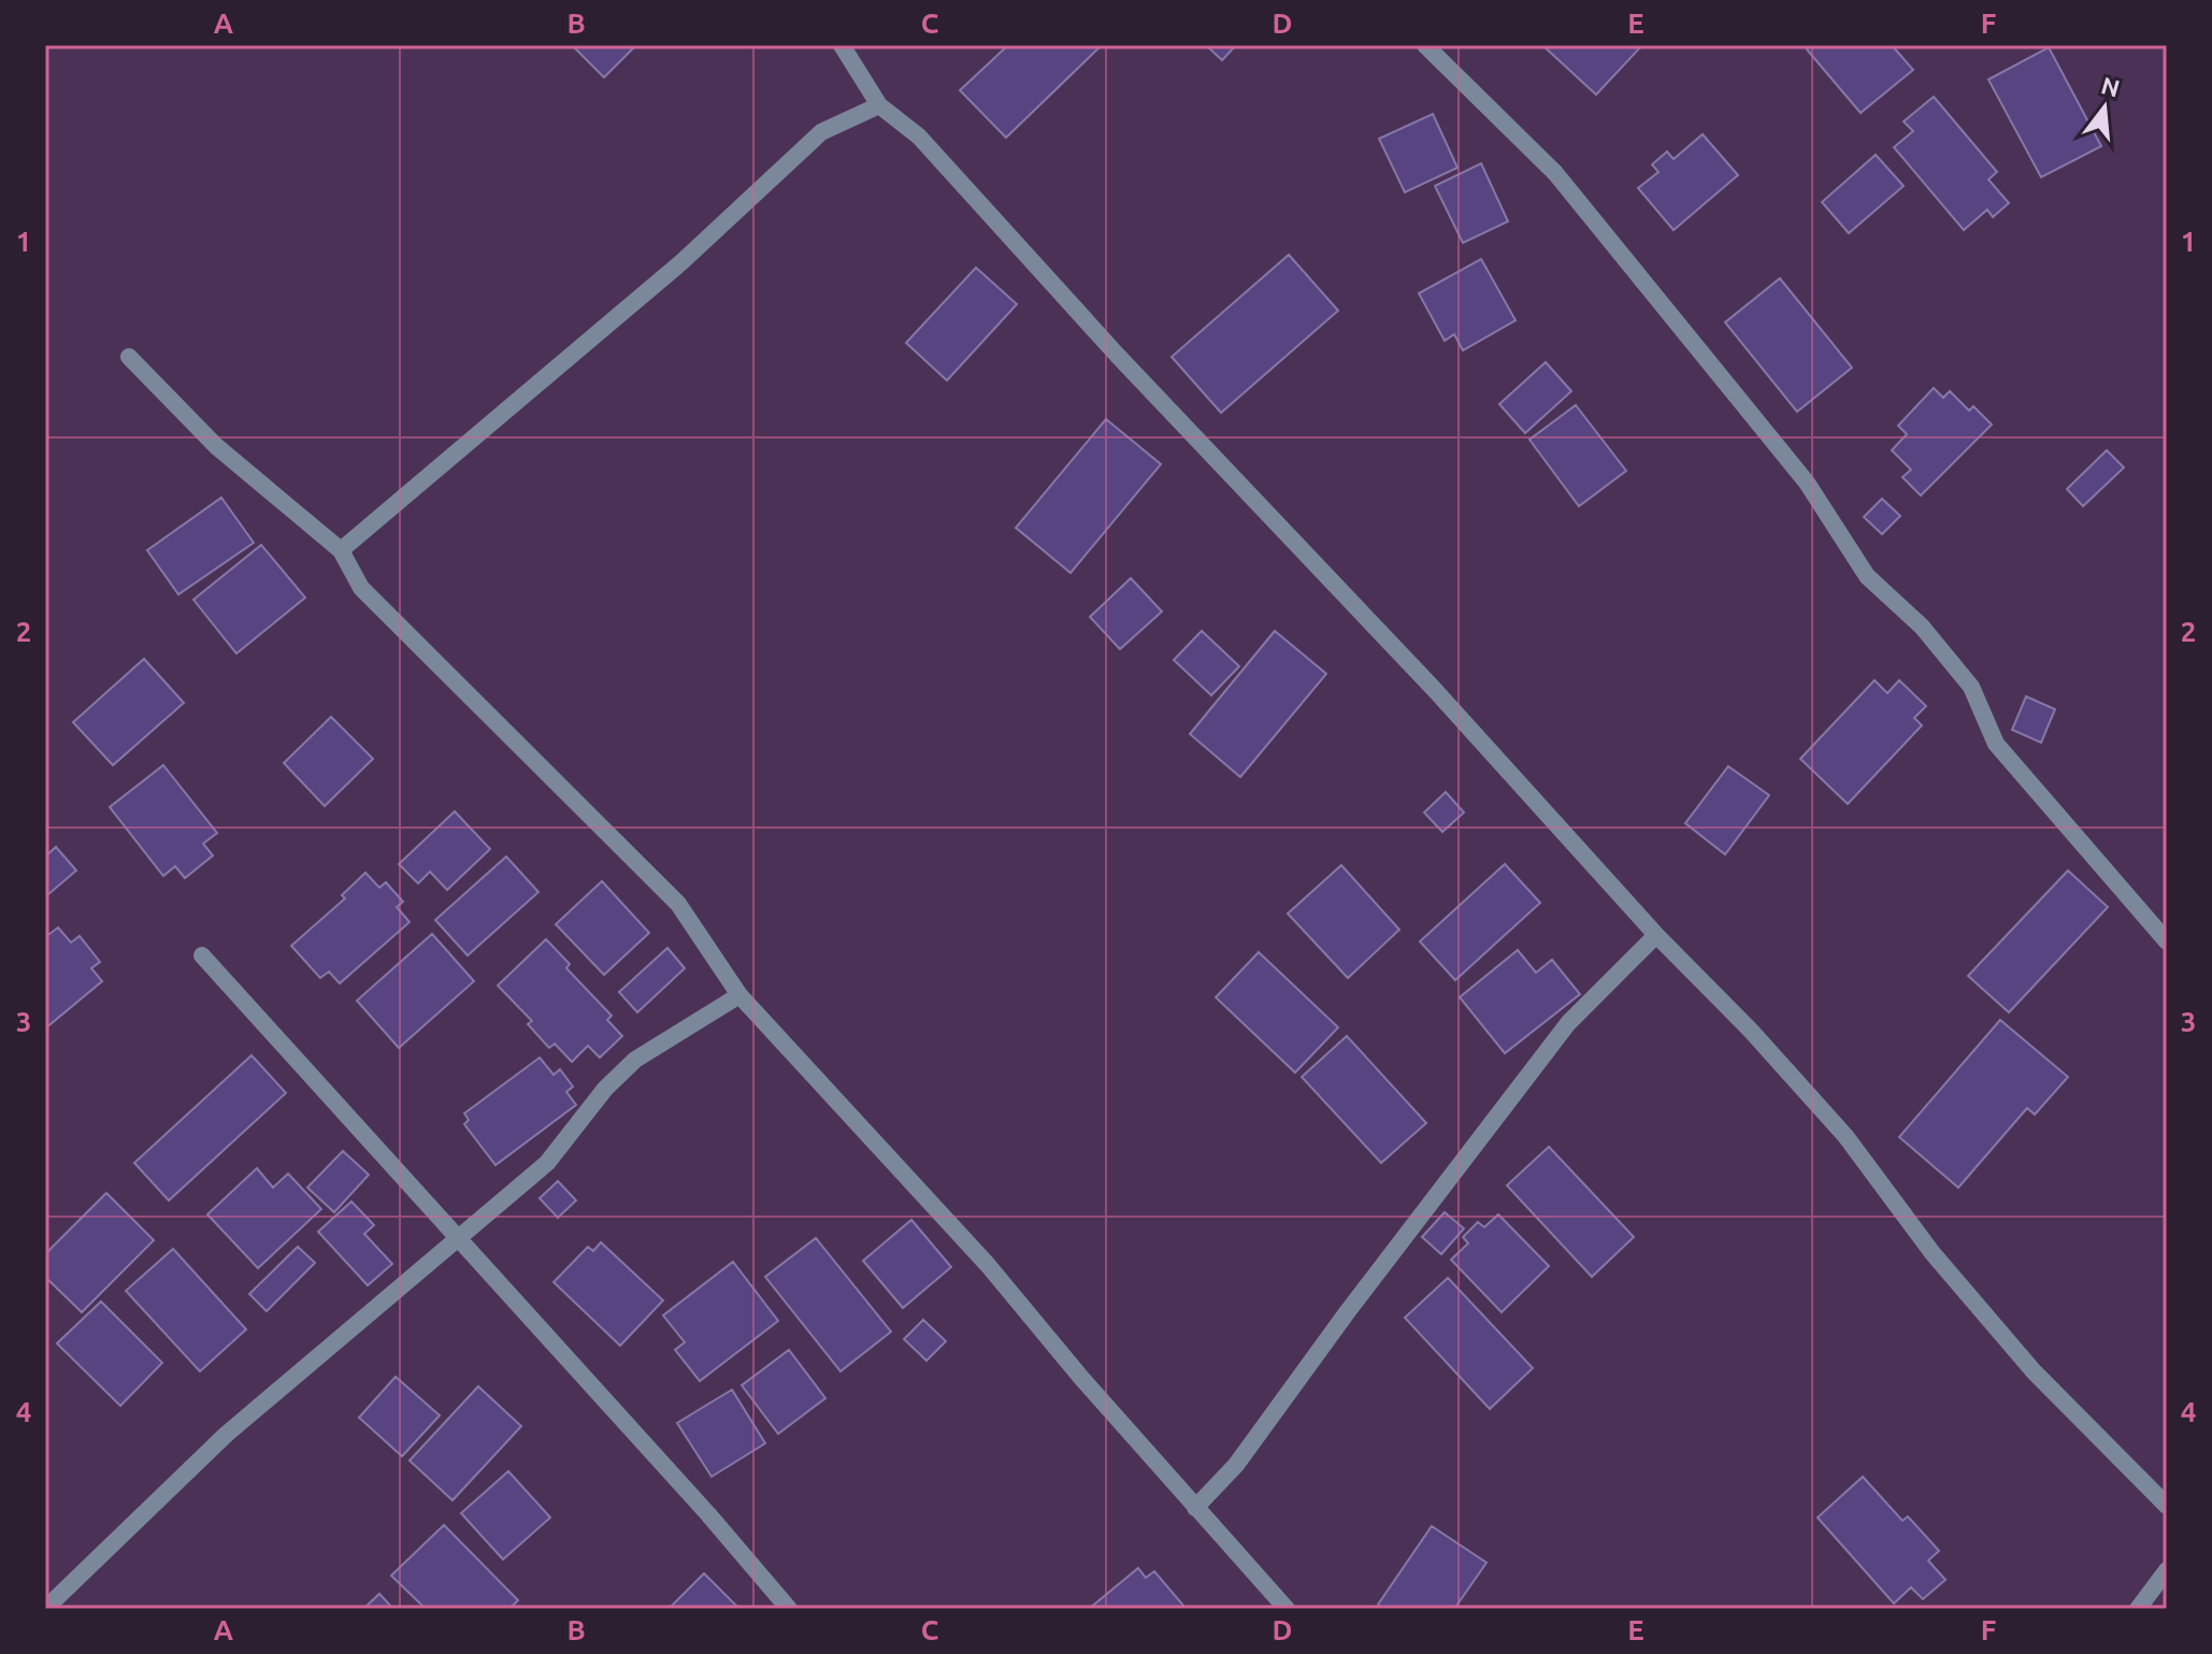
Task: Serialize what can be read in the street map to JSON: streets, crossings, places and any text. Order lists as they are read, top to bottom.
{
  "north": "top",
  "grid": {
    "columns": [
      "A",
      "B",
      "C",
      "D",
      "E",
      "F"
    ],
    "rows": [
      "1",
      "2",
      "3",
      "4"
    ]
  }
}
